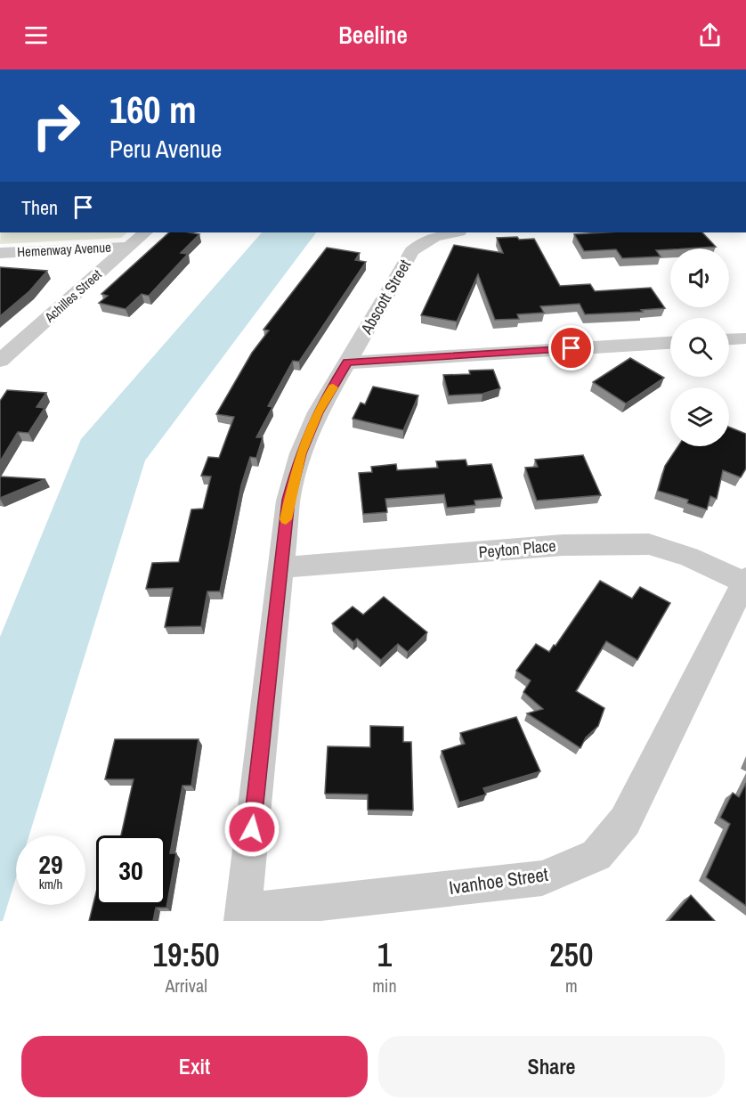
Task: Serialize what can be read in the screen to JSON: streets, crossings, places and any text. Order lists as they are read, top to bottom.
{
  "streets": {
    "street": [
      "Hemenway Avenue",
      "Achilles Street",
      "Abscott Street",
      "Peyton Place",
      "Ivanhoe Street"
    ]
  },
  "crossings": [
    ["Hemenway Avenue", "Achilles Street"],
    ["Abscott Street", "Peyton Place"],
    ["Abscott Street", "Ivanhoe Street"],
    ["Peyton Place", "Ivanhoe Street"]
  ],
  "page": {
    "header": "Beeline",
    "turn": ["160 m", "Peru Avenue"],
    "then": "Then",
    "speed": "29 km/h",
    "limit": "30",
    "eta": [
      "19:50",
      "Arrival",
      "1",
      "min",
      "250",
      "m"
    ],
    "buttons": ["Exit", "Share"]
  }
}
